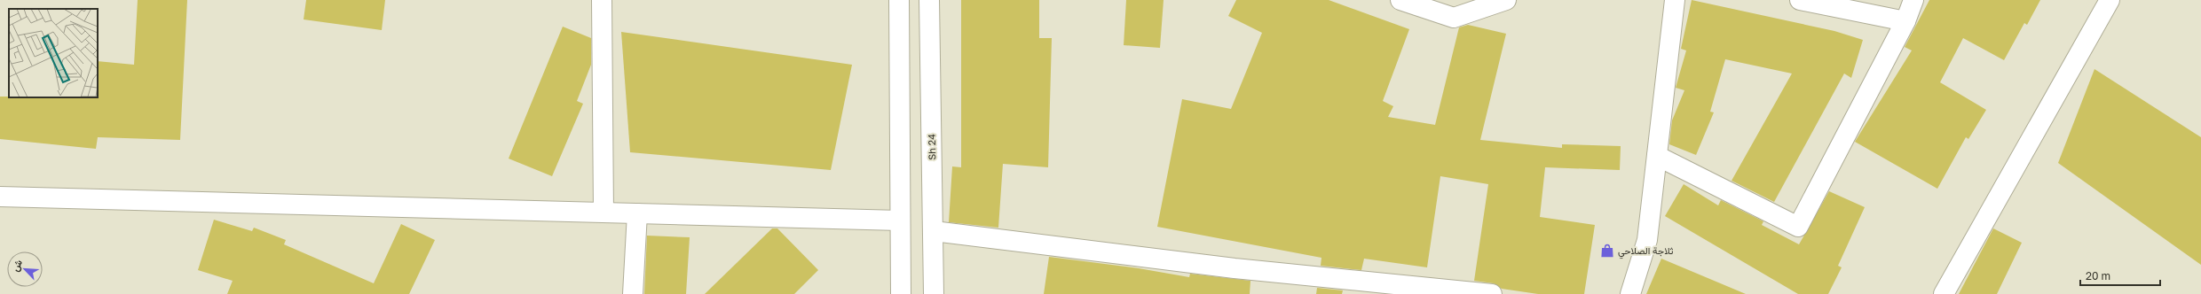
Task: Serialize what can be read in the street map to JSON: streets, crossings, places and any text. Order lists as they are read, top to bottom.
{
  "streets": {
    "street": ["Sh 24"]
  },
  "places": {
    "shop": ["ثلاجة الصلاحي"]
  },
  "scale_bar": "20 m",
  "north": "top left"
}
